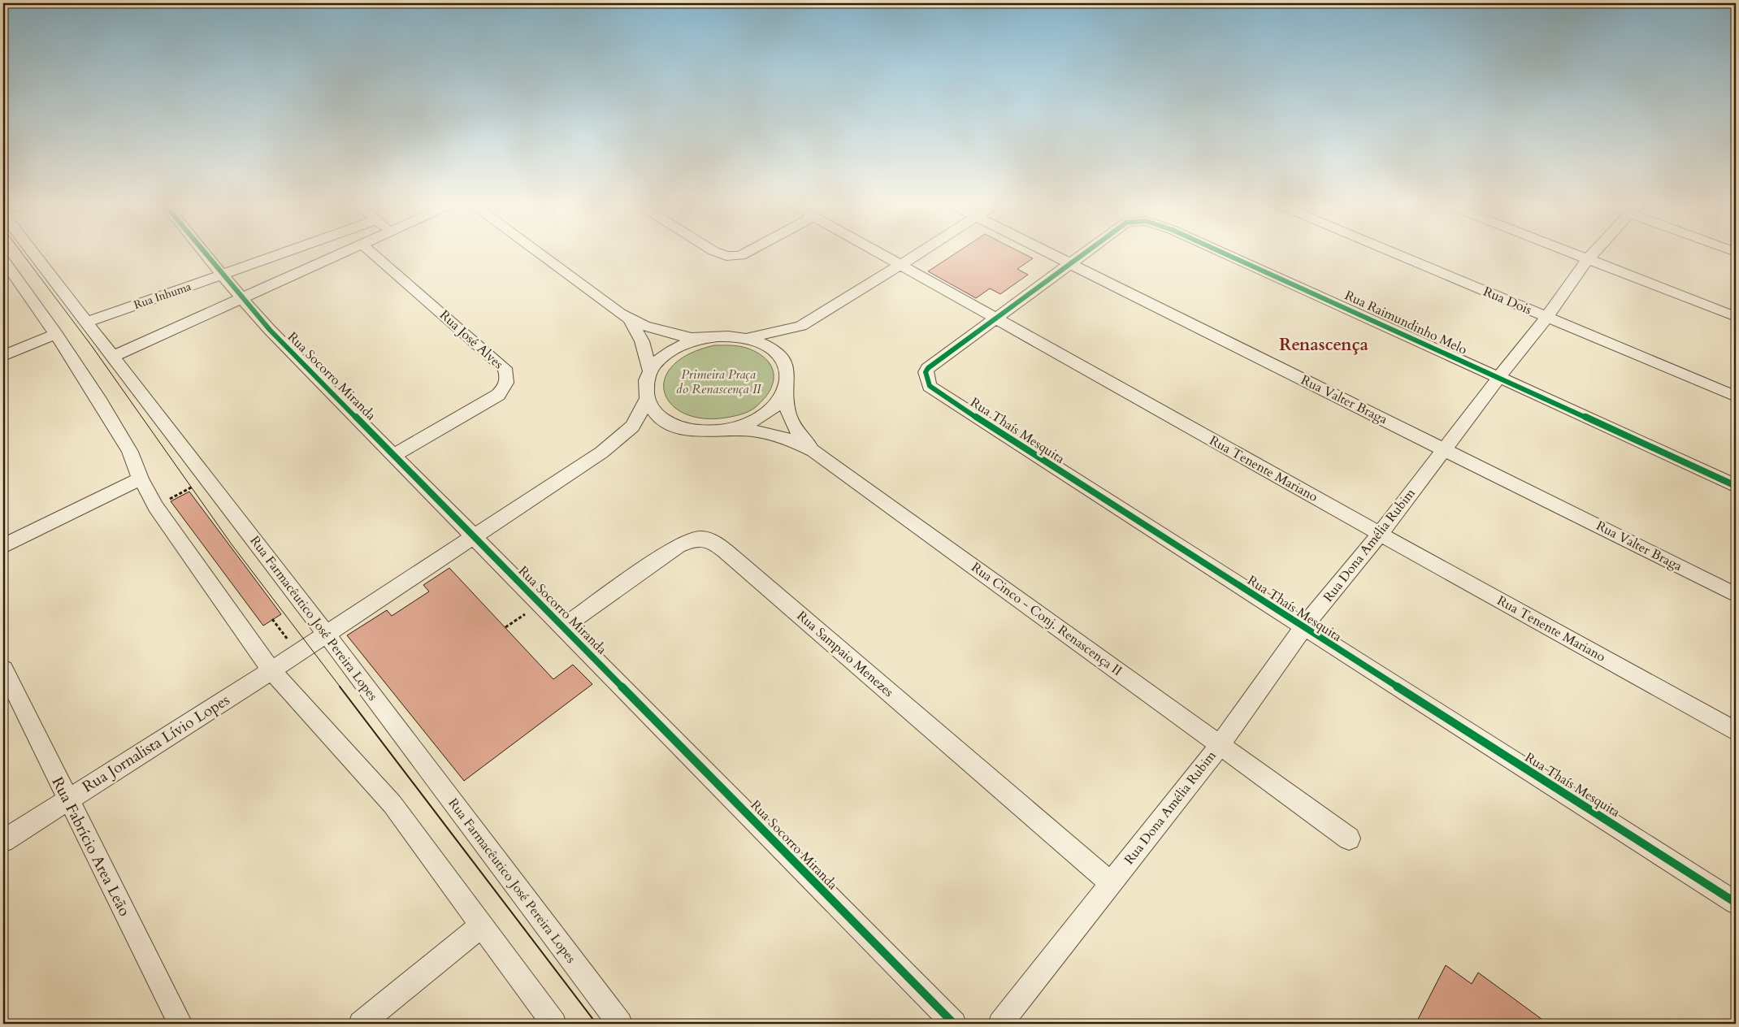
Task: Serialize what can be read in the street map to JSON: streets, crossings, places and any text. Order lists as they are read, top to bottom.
{
  "streets": {
    "street": [
      "Rua Inhuma",
      "Rua Dois",
      "Rua Raimundinho Melo",
      "Rua José Alves",
      "Rua Socorro Miranda",
      "Rua Valter Braga",
      "Rua Thaís Mesquita",
      "Rua Tenente Mariano",
      "Rua Dona Amélia Rubim",
      "Rua Farmacêutico José Pereira Lopes",
      "Rua Cinco - Conj. Renascença II",
      "Rua Sampaio Menezes",
      "Rua Jornalista Lívio Lopes",
      "Rua Fabrício Area Leão"
    ]
  },
  "crossings": [
    ["Rua Inhuma", "Rua Socorro Miranda"],
    ["Rua Inhuma", "Rua Farmacêutico José Pereira Lopes"],
    ["Rua Dois", "Rua Dona Amélia Rubim"],
    ["Rua Raimundinho Melo", "Rua Valter Braga"],
    ["Rua Raimundinho Melo", "Rua Thaís Mesquita"],
    ["Rua Raimundinho Melo", "Rua Tenente Mariano"],
    ["Rua Raimundinho Melo", "Rua Dona Amélia Rubim"],
    ["Rua José Alves", "Rua Socorro Miranda"],
    ["Rua Socorro Miranda", "Rua Sampaio Menezes"],
    ["Rua Valter Braga", "Rua Dona Amélia Rubim"],
    ["Rua Thaís Mesquita", "Rua Tenente Mariano"],
    ["Rua Thaís Mesquita", "Rua Dona Amélia Rubim"],
    ["Rua Tenente Mariano", "Rua Dona Amélia Rubim"],
    ["Rua Dona Amélia Rubim", "Rua Cinco - Conj. Renascença II"],
    ["Rua Dona Amélia Rubim", "Rua Sampaio Menezes"],
    ["Rua Jornalista Lívio Lopes", "Rua Fabrício Area Leão"]
  ],
  "districts": ["Renascença"],
  "parks": ["Primeira Praça do Renascença II"]
}
